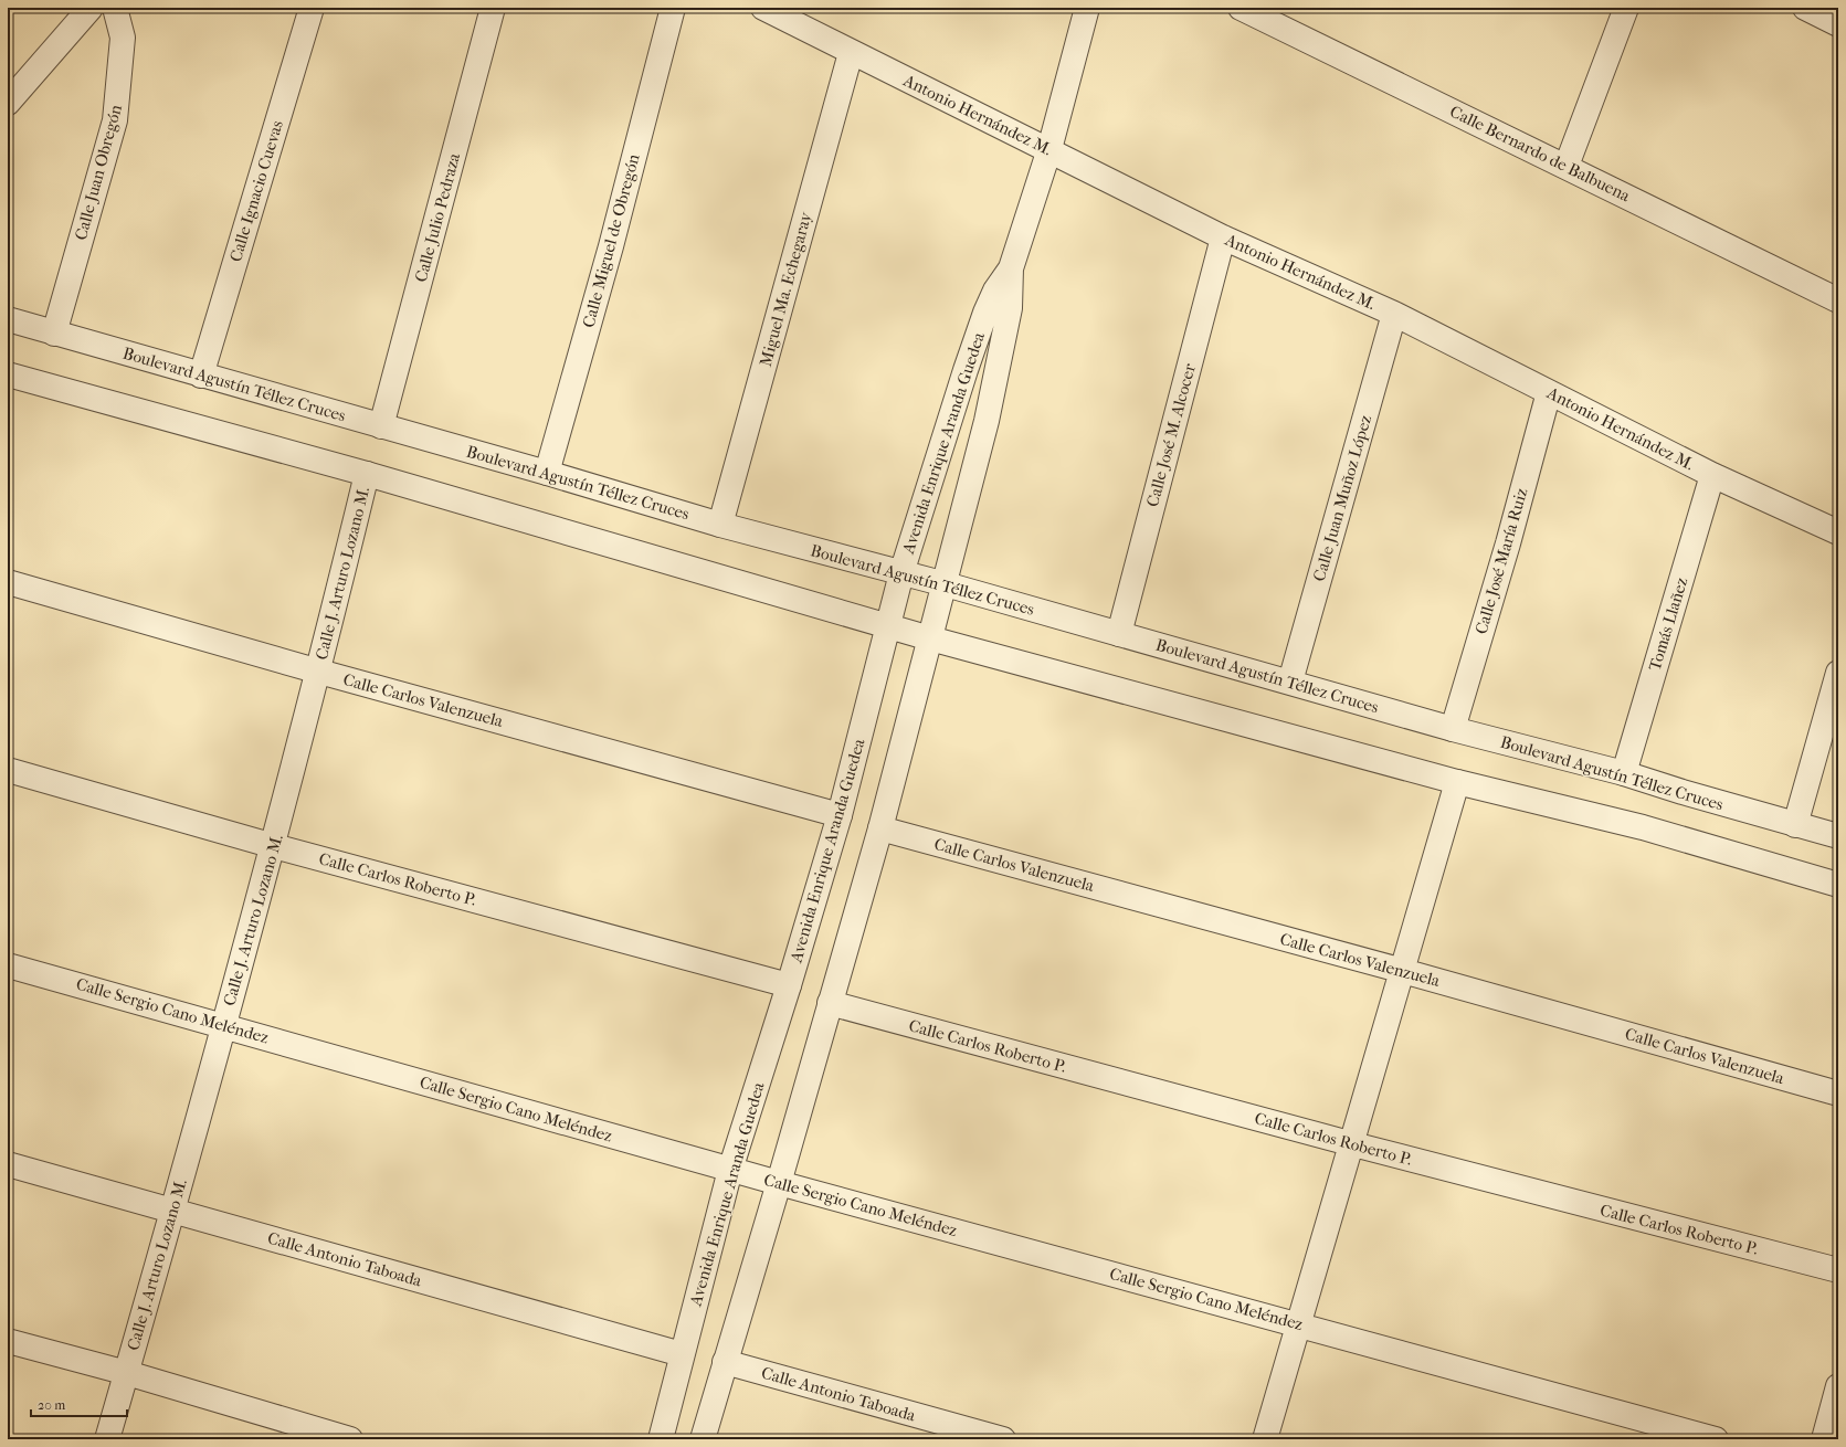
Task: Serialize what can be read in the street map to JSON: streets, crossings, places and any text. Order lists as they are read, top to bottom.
{
  "streets": {
    "street": [
      "Antonio Hernández M.",
      "Calle Bernardo de Balbuena",
      "Calle Juan Obregón",
      "Calle Ignacio Cuevas",
      "Calle Julio Pedraza",
      "Calle Miguel de Obregón",
      "Miguel Ma. Echegaray",
      "Boulevard Agustín Téllez Cruces",
      "Calle José M. Alcocer",
      "Avenida Enrique Aranda Guedea",
      "Calle Juan Muñoz López",
      "Calle José María Ruiz",
      "Calle J. Arturo Lozano M.",
      "Tomás Llañez",
      "Calle Carlos Valenzuela",
      "Calle Carlos Roberto P.",
      "Calle Sergio Cano Meléndez",
      "Calle Antonio Taboada"
    ]
  },
  "crossings": [
    ["Antonio Hernández M.", "Miguel Ma. Echegaray"],
    ["Antonio Hernández M.", "Calle José M. Alcocer"],
    ["Antonio Hernández M.", "Avenida Enrique Aranda Guedea"],
    ["Antonio Hernández M.", "Calle Juan Muñoz López"],
    ["Antonio Hernández M.", "Calle José María Ruiz"],
    ["Antonio Hernández M.", "Tomás Llañez"],
    ["Calle Juan Obregón", "Boulevard Agustín Téllez Cruces"],
    ["Calle Ignacio Cuevas", "Boulevard Agustín Téllez Cruces"],
    ["Calle Julio Pedraza", "Boulevard Agustín Téllez Cruces"],
    ["Calle Miguel de Obregón", "Boulevard Agustín Téllez Cruces"],
    ["Miguel Ma. Echegaray", "Boulevard Agustín Téllez Cruces"],
    ["Boulevard Agustín Téllez Cruces", "Calle José M. Alcocer"],
    ["Boulevard Agustín Téllez Cruces", "Avenida Enrique Aranda Guedea"],
    ["Boulevard Agustín Téllez Cruces", "Calle Juan Muñoz López"],
    ["Boulevard Agustín Téllez Cruces", "Calle José María Ruiz"],
    ["Boulevard Agustín Téllez Cruces", "Tomás Llañez"],
    ["Avenida Enrique Aranda Guedea", "Calle Carlos Valenzuela"],
    ["Avenida Enrique Aranda Guedea", "Calle Carlos Roberto P."],
    ["Avenida Enrique Aranda Guedea", "Calle Sergio Cano Meléndez"],
    ["Avenida Enrique Aranda Guedea", "Calle Antonio Taboada"],
    ["Calle J. Arturo Lozano M.", "Calle Carlos Valenzuela"],
    ["Calle J. Arturo Lozano M.", "Calle Carlos Roberto P."],
    ["Calle J. Arturo Lozano M.", "Calle Sergio Cano Meléndez"],
    ["Calle J. Arturo Lozano M.", "Calle Antonio Taboada"]
  ],
  "scale_bar": "20 m"
}
